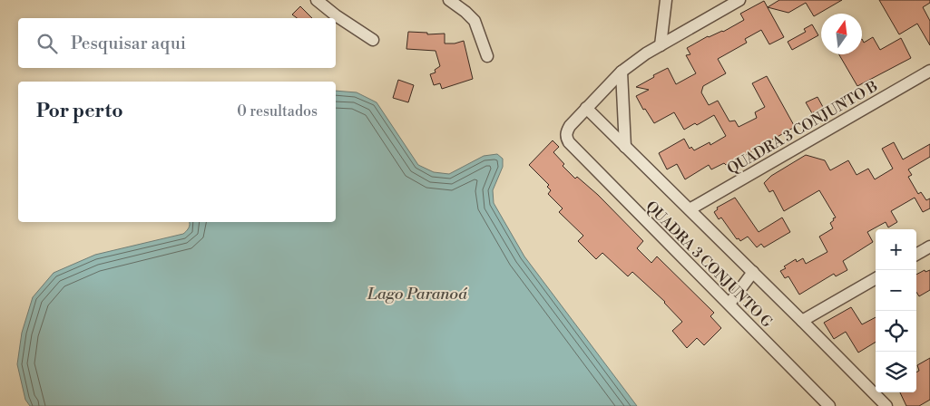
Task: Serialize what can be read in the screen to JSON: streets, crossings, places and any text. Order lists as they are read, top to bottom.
{
  "streets": {
    "street": ["QUADRA 3 CONJUNTO B", "QUADRA 3 CONJUNTO G"]
  },
  "water": ["Lago Paranoá"],
  "north": "top",
  "page": {
    "search": "Pesquisar aqui",
    "heading": ["Por perto", "0 resultados"],
    "map_buttons": ["+", "−"]
  }
}
